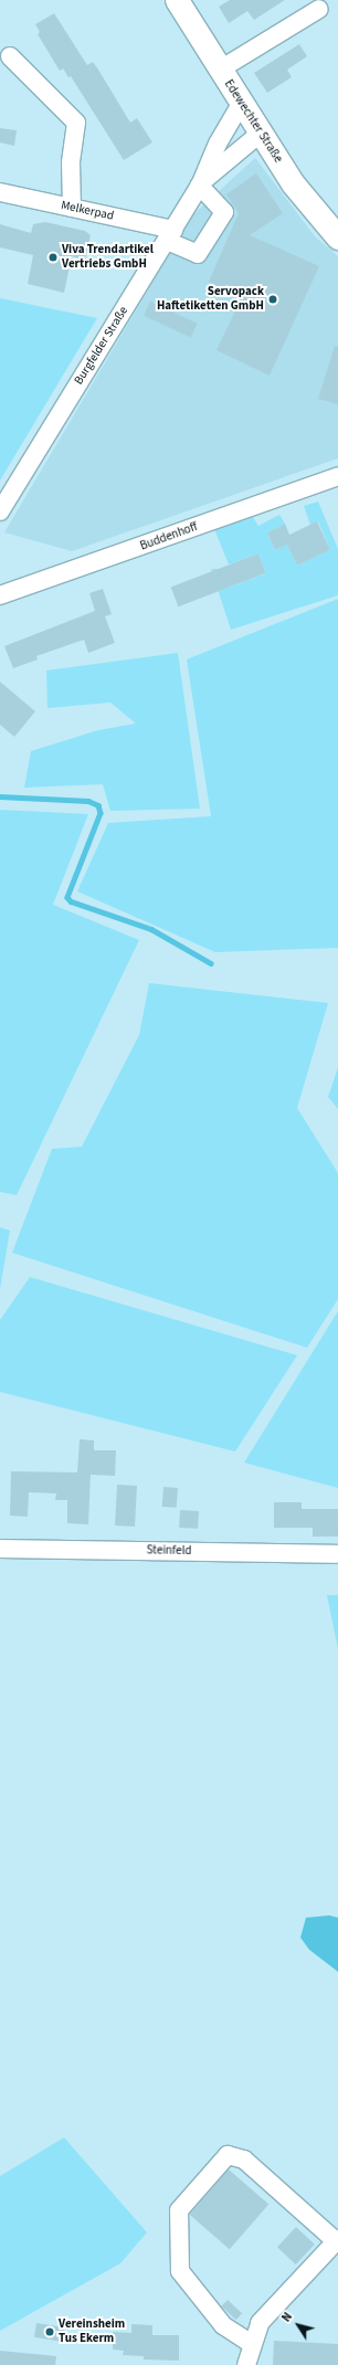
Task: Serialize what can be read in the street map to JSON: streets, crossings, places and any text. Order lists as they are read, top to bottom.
{
  "streets": {
    "main road": ["Edewechter Straße"],
    "street": [
      "Melkerpad",
      "Burgfelder Straße",
      "Buddenhoff",
      "Steinfeld"
    ]
  },
  "crossings": [
    ["Edewechter Straße", "Burgfelder Straße"],
    ["Melkerpad", "Burgfelder Straße"]
  ],
  "places": ["Viva Trendartikel Vertriebs GmbH", "Servopack Haftetiketten GmbH", "Vereinsheim Tus Ekerm"],
  "north": "top left"
}
